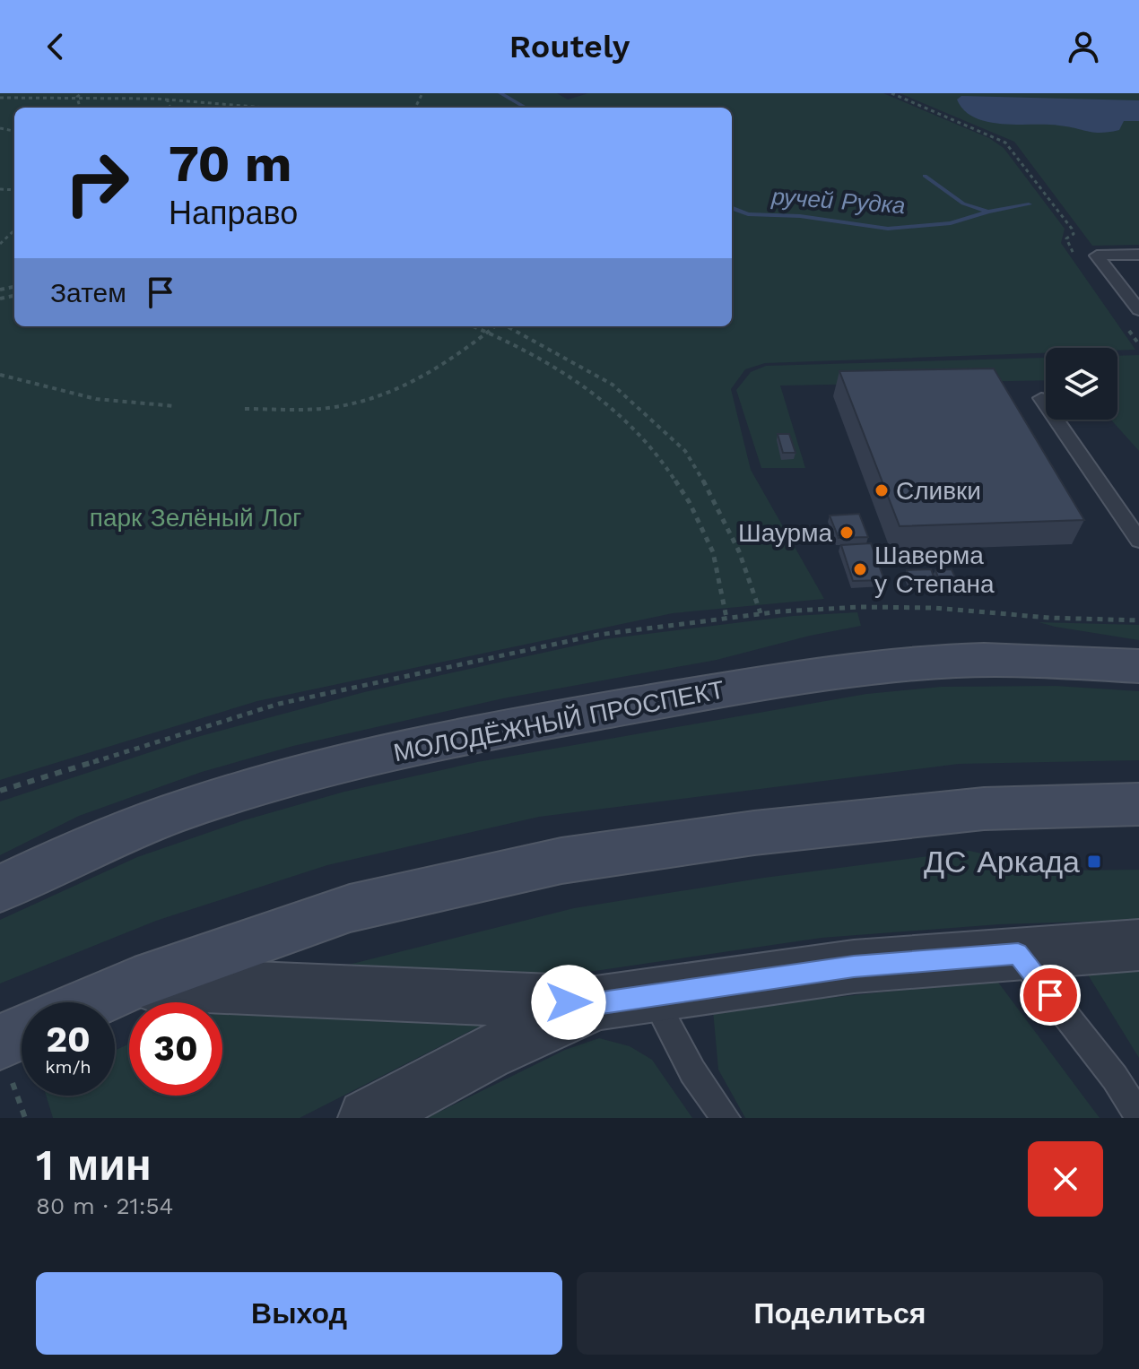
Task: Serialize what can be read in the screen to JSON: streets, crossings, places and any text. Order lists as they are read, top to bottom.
{
  "streets": {
    "main road": ["МОЛОДЁЖНЫЙ ПРОСПЕКТ"]
  },
  "water": ["ручей Рудка"],
  "parks": ["парк Зелёный Лог"],
  "places": {
    "other": ["Сливки", "Шаурма", "Шаверма у Степана"],
    "transit": ["ДС Аркада"]
  },
  "page": {
    "header": "Routely",
    "turn": ["70 m", "Направо"],
    "then": "Затем",
    "speed": "20 km/h",
    "limit": "30",
    "heading": ["1 мин", "80 m · 21:54"],
    "buttons": ["Выход", "Поделиться"]
  }
}
